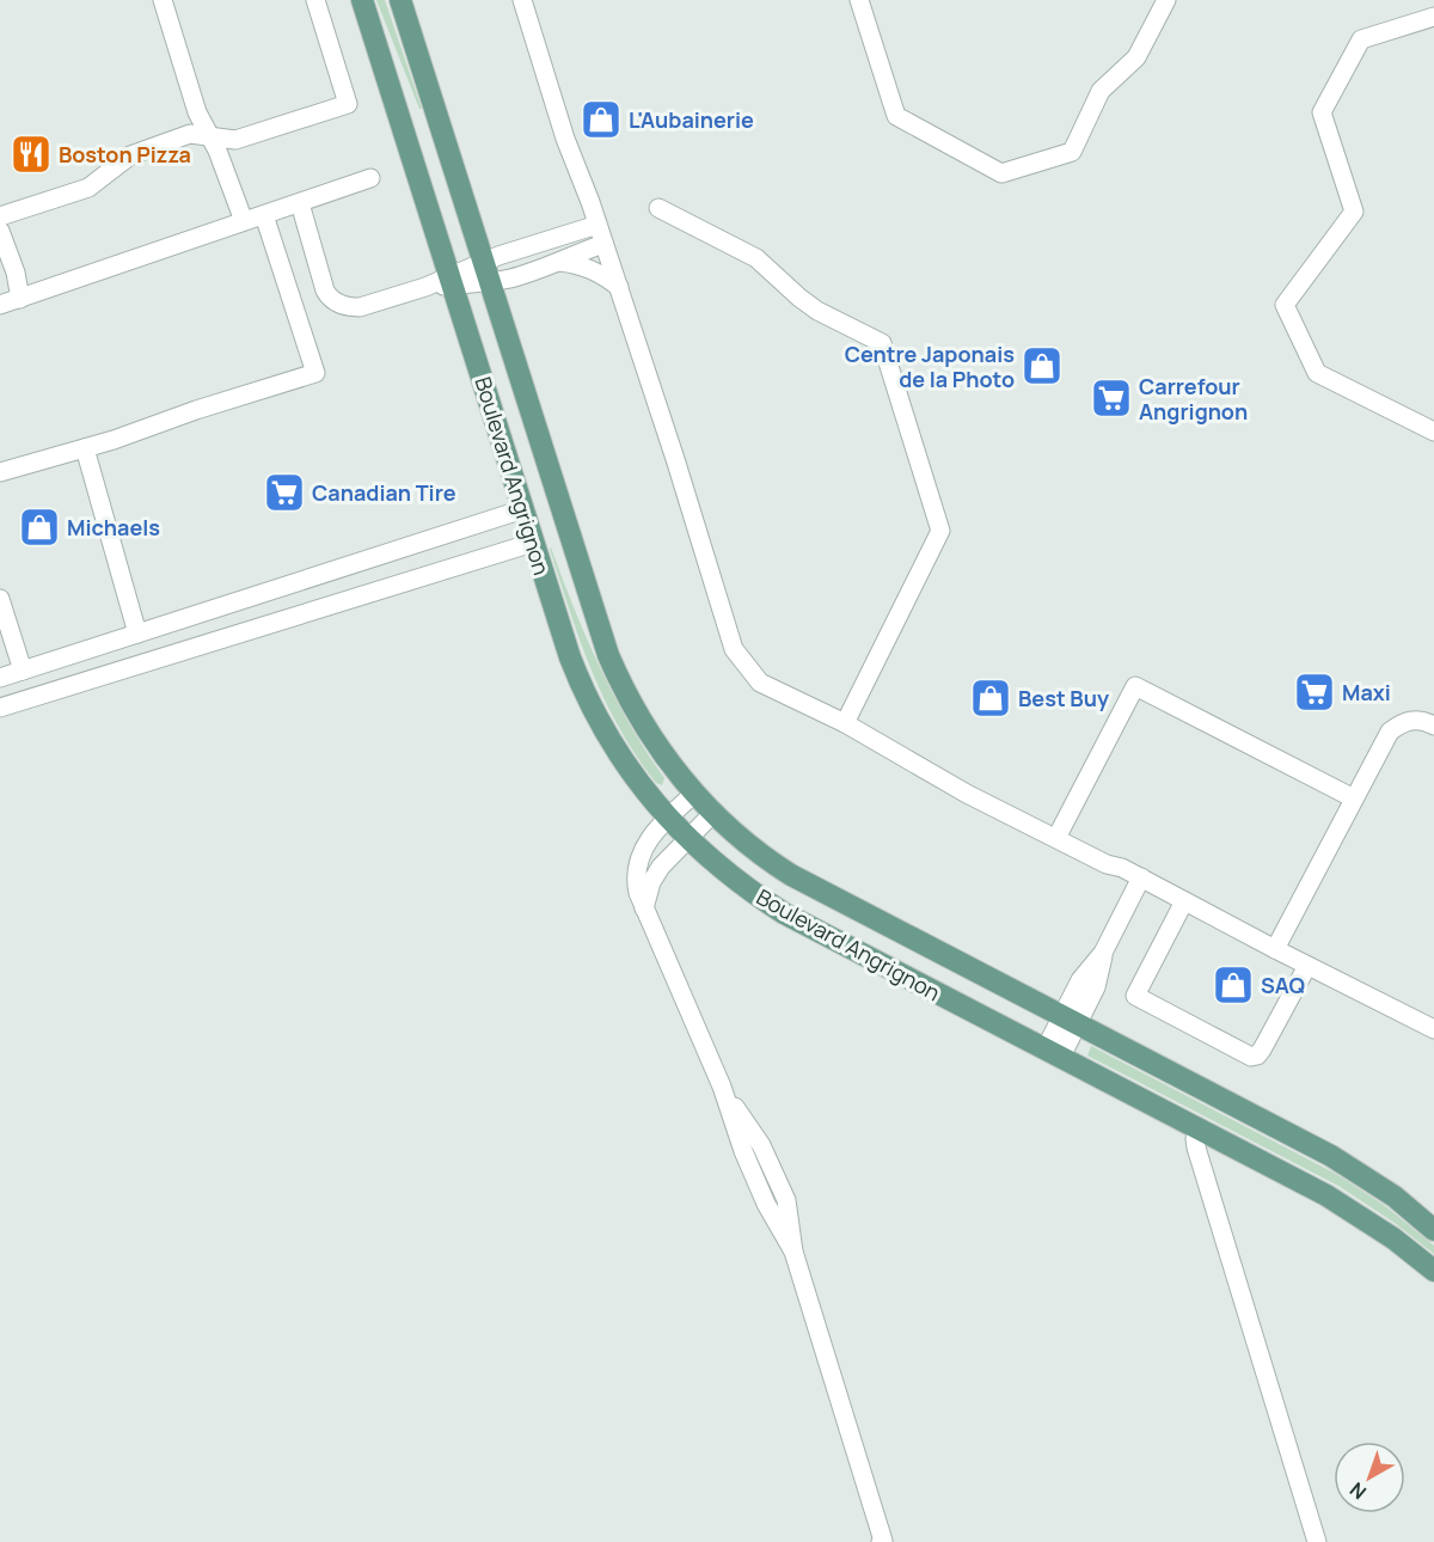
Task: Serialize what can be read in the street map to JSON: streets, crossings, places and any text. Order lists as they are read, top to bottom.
{
  "streets": {
    "main road": ["Boulevard Angrignon"]
  },
  "places": {
    "shop": [
      "L'Aubainerie",
      "Centre Japonais de la Photo",
      "Michaels",
      "Best Buy",
      "SAQ"
    ],
    "restaurant": ["Boston Pizza"],
    "supermarket": ["Carrefour Angrignon", "Canadian Tire", "Maxi"]
  },
  "north": "bottom left"
}
